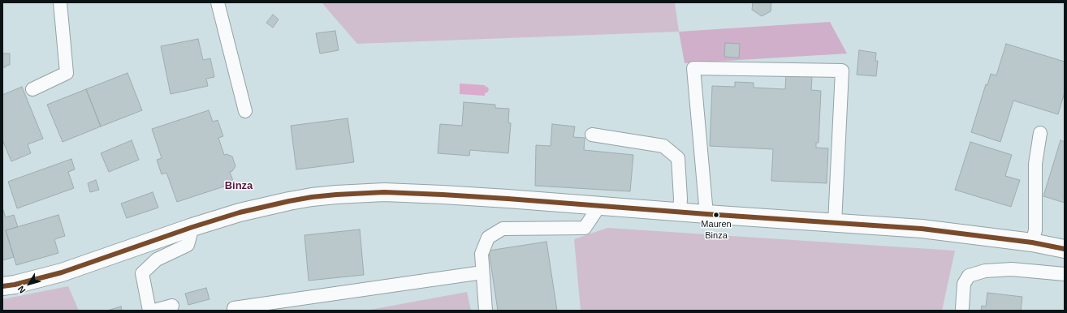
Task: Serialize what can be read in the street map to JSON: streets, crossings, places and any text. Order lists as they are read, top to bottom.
{
  "districts": ["Binza"],
  "places": ["Mauren Binza"],
  "north": "bottom left"
}
